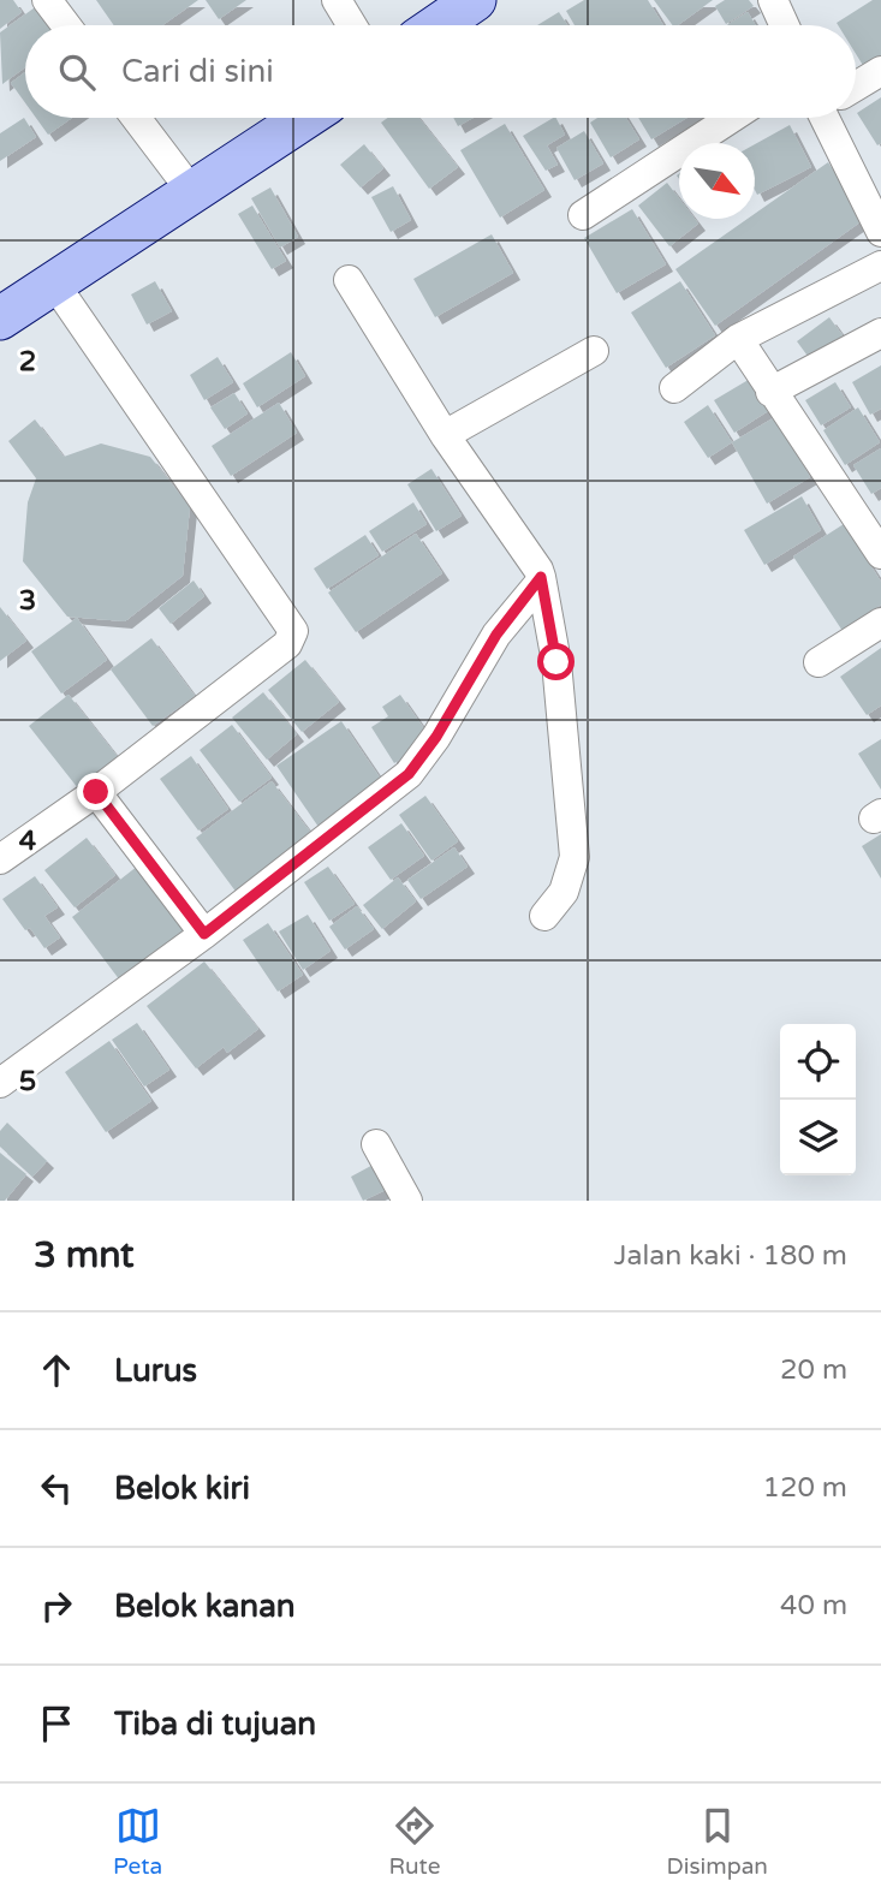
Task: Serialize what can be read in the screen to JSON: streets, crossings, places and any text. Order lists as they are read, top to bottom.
{
  "north": "bottom right",
  "page": {
    "search": "Cari di sini",
    "heading": ["3 mnt", "Jalan kaki · 180 m"],
    "list": [
      ["Lurus", "20 m"],
      ["Belok kiri", "120 m"],
      ["Belok kanan", "40 m"],
      "Tiba di tujuan"
    ],
    "nav": ["Peta", "Rute", "Disimpan"]
  },
  "grid": {
    "rows": [
      "2",
      "3",
      "4",
      "5"
    ]
  }
}
